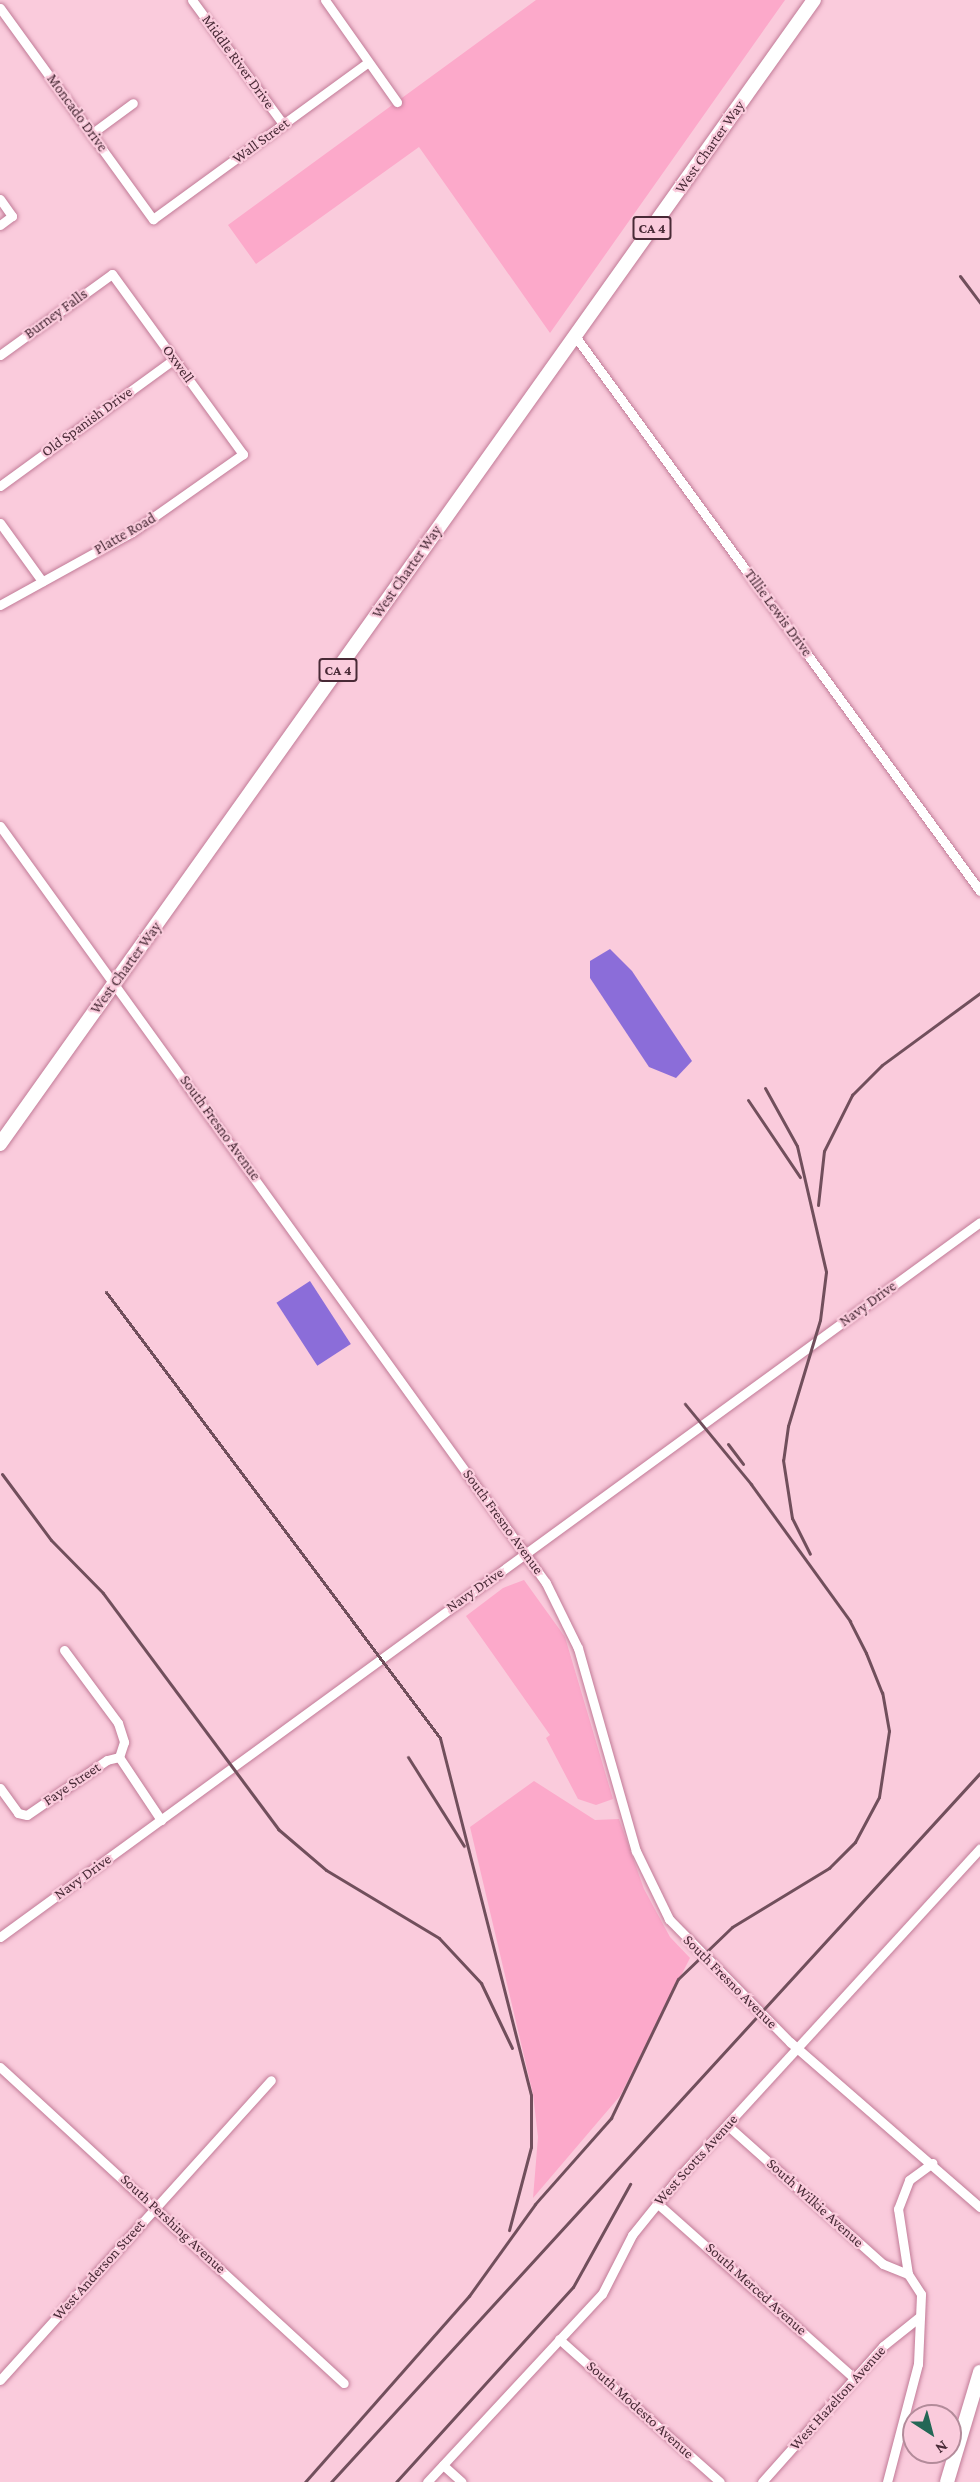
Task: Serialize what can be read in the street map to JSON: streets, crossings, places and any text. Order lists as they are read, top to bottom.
{
  "streets": {
    "highway": ["West Charter Way", "CA 4"],
    "street": [
      "Middle River Drive",
      "Moncado Drive",
      "Wall Street",
      "Burney Falls",
      "Oxwell",
      "Old Spanish Drive",
      "Platte Road",
      "Tillie Lewis Drive",
      "South Fresno Avenue",
      "Navy Drive",
      "Faye Street",
      "West Scotts Avenue",
      "South Wilkie Avenue",
      "South Pershing Avenue",
      "West Anderson Street",
      "South Merced Avenue",
      "West Hazelton Avenue",
      "South Modesto Avenue"
    ]
  },
  "crossings": [
    ["Middle River Drive", "Wall Street"],
    ["Moncado Drive", "Wall Street"],
    ["West Charter Way", "Tillie Lewis Drive"],
    ["West Charter Way", "South Fresno Avenue"],
    ["Burney Falls", "Oxwell"],
    ["Oxwell", "Old Spanish Drive"],
    ["Oxwell", "Platte Road"],
    ["South Fresno Avenue", "Navy Drive"],
    ["South Fresno Avenue", "West Scotts Avenue"],
    ["West Scotts Avenue", "South Wilkie Avenue"],
    ["West Scotts Avenue", "South Merced Avenue"],
    ["West Scotts Avenue", "South Modesto Avenue"],
    ["South Pershing Avenue", "West Anderson Street"],
    ["South Merced Avenue", "West Hazelton Avenue"]
  ],
  "north": "bottom right"
}
